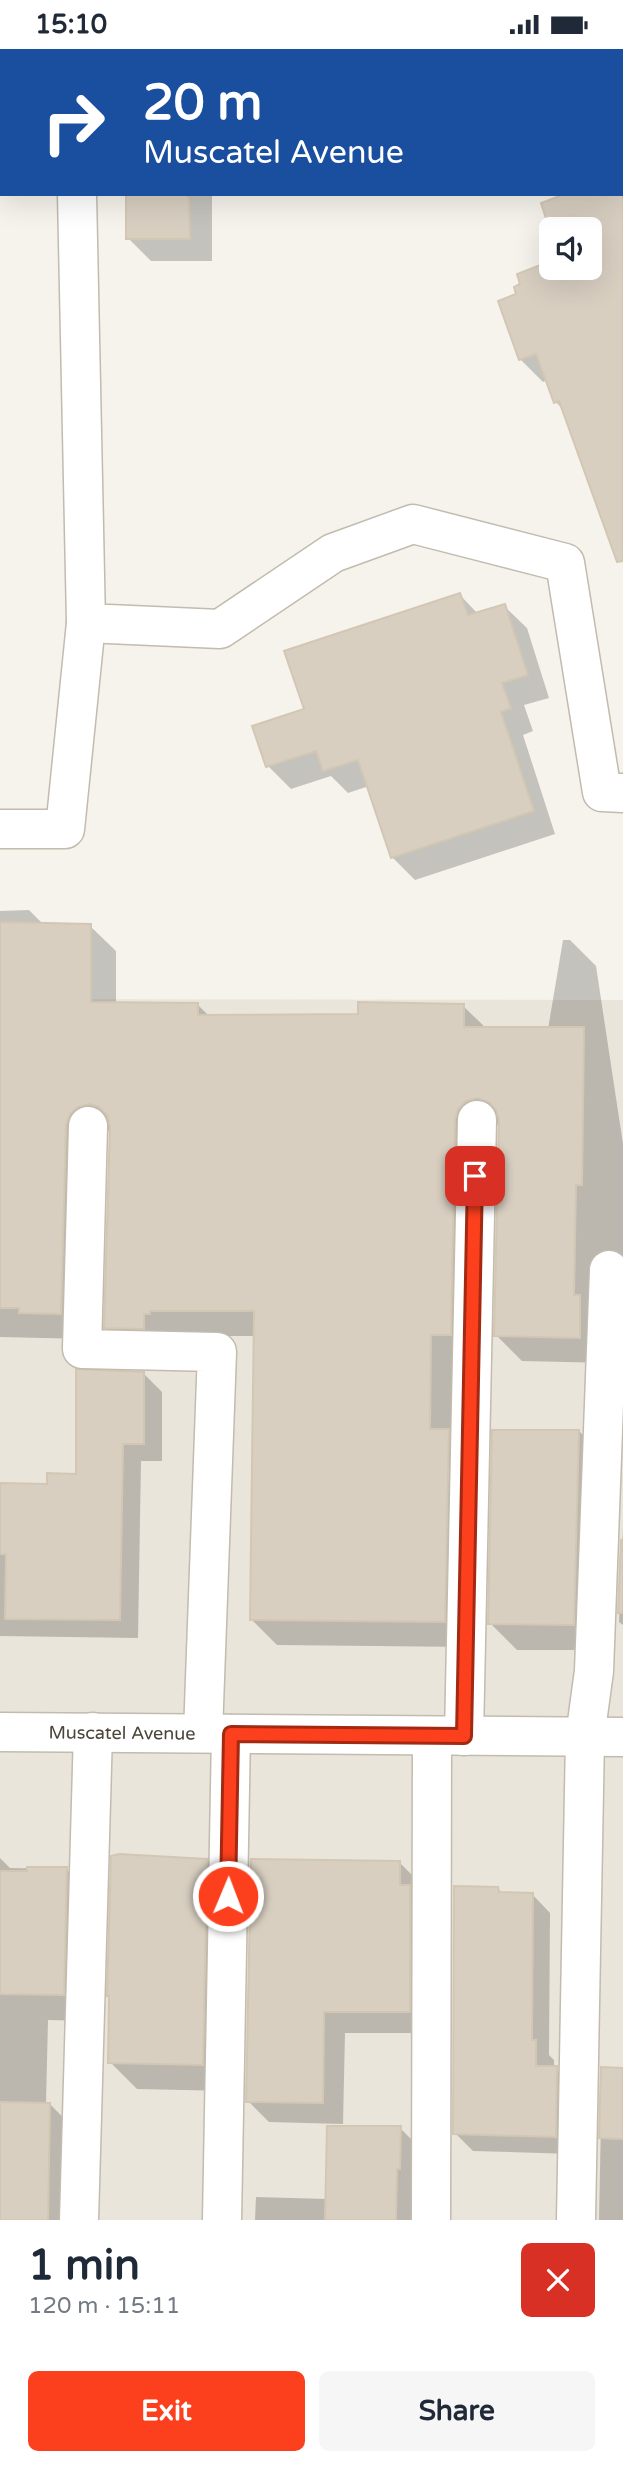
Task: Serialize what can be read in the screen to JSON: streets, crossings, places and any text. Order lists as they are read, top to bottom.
{
  "streets": {
    "street": ["Muscatel Avenue"]
  },
  "page": {
    "status": "15:10",
    "turn": ["20 m", "Muscatel Avenue"],
    "heading": ["1 min", "120 m · 15:11"],
    "buttons": ["Exit", "Share"]
  }
}
